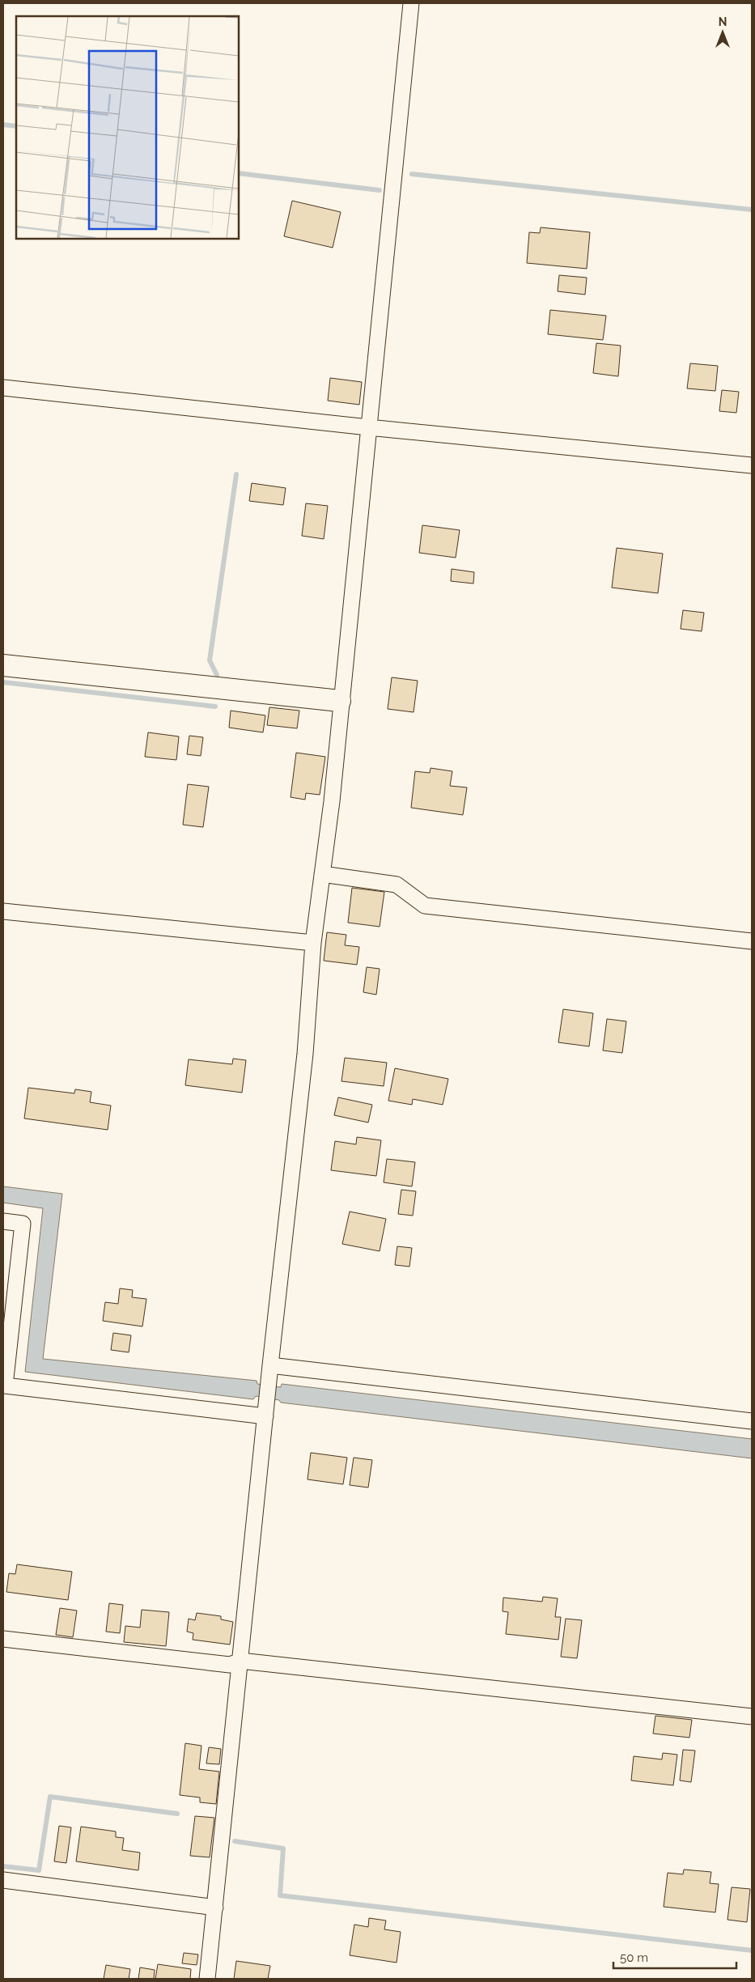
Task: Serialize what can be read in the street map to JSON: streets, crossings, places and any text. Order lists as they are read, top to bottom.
{
  "scale_bar": "50 m",
  "north": "top"
}
